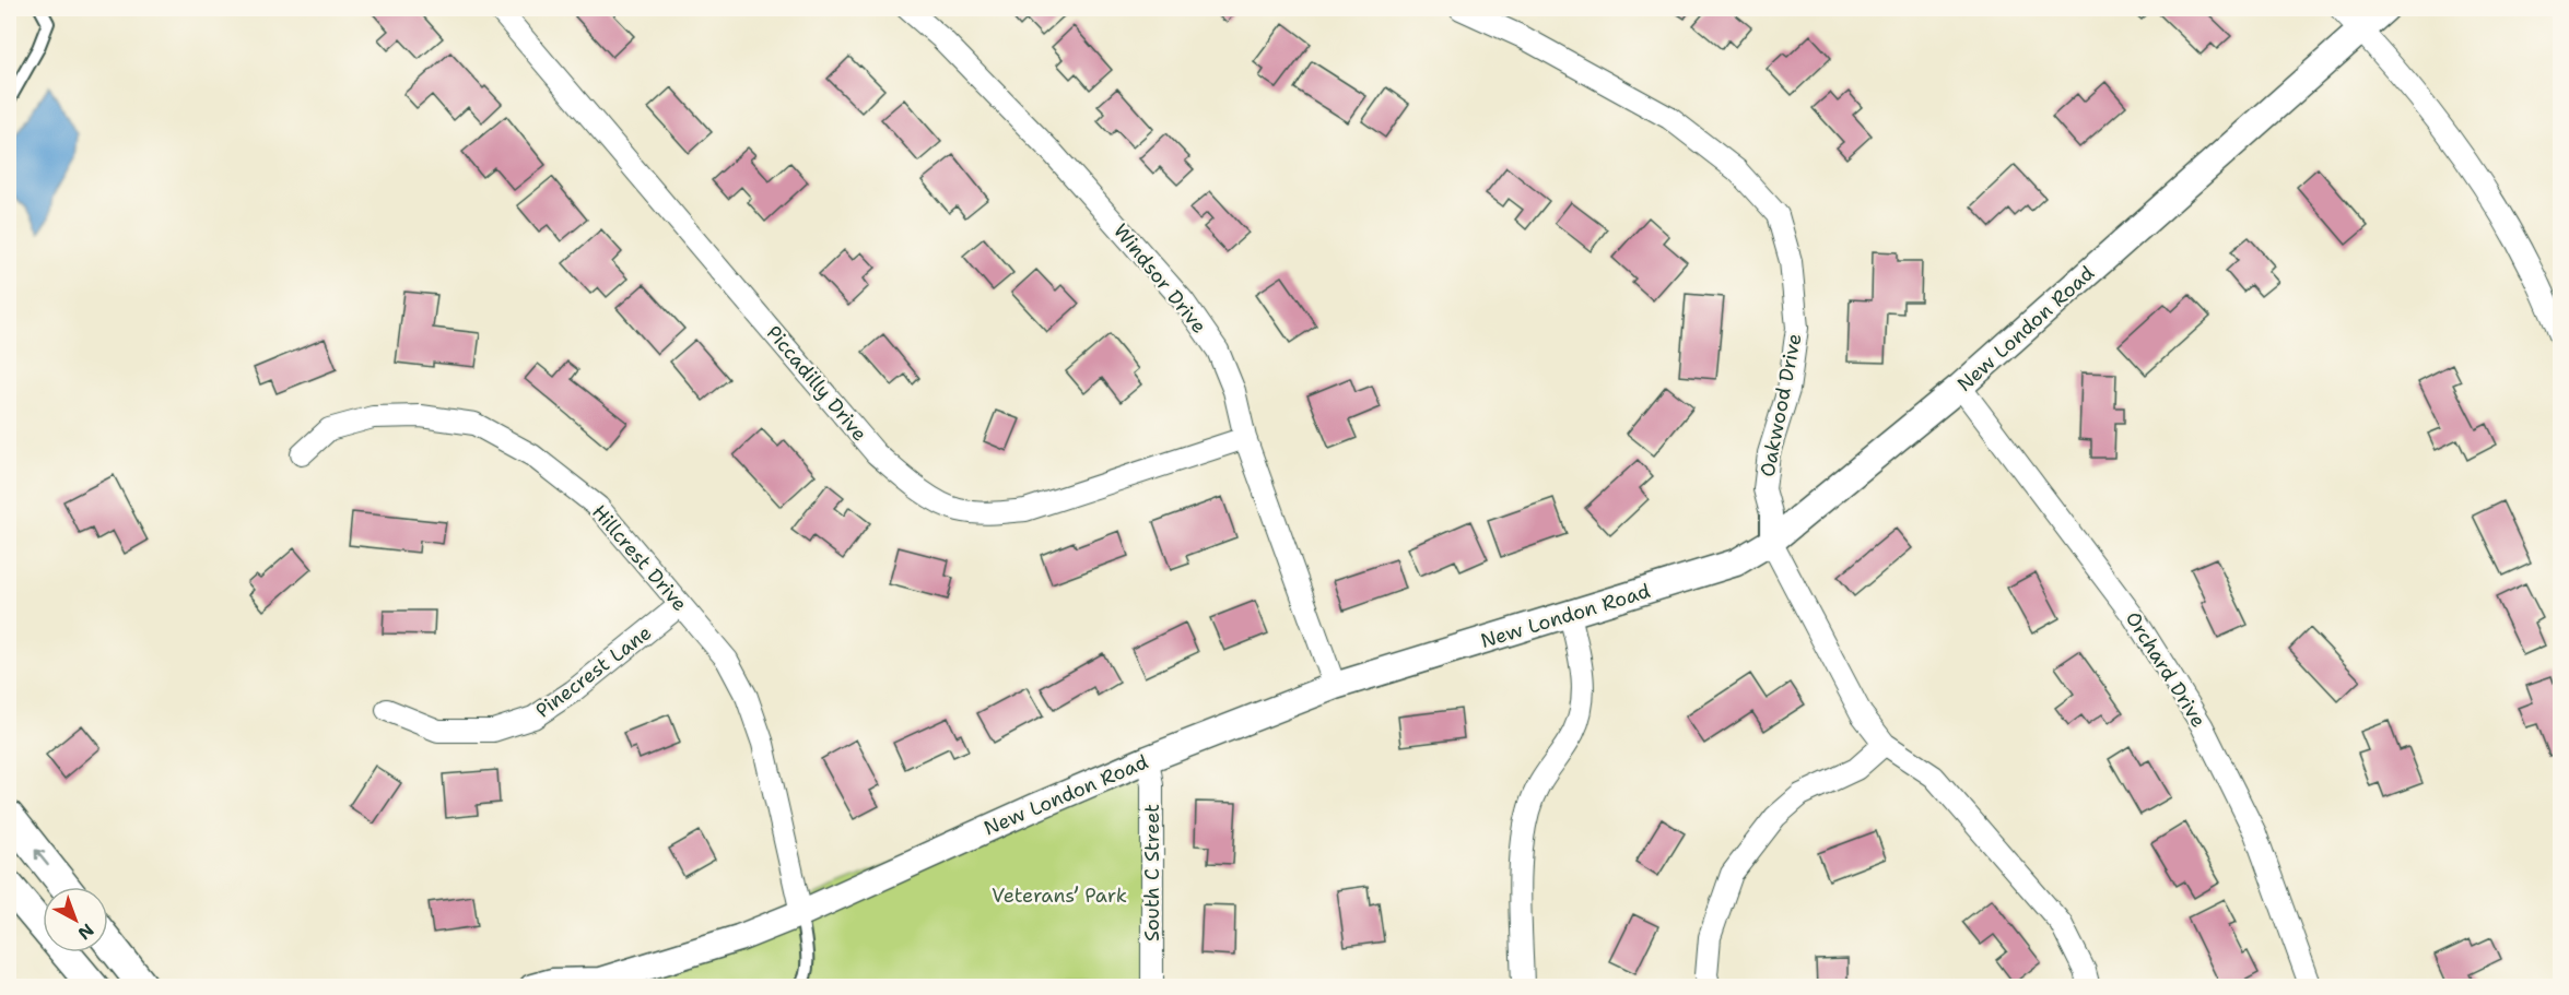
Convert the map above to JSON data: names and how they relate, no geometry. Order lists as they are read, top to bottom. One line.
{"streets":{"street":["Windsor Drive","New London Road","Piccadilly Drive","Oakwood Drive","Hillcrest Drive","Orchard Drive","Pinecrest Lane","South C Street"]},"crossings":[["Windsor Drive","New London Road"],["Windsor Drive","Piccadilly Drive"],["New London Road","Oakwood Drive"],["New London Road","Hillcrest Drive"],["New London Road","Orchard Drive"],["New London Road","South C Street"],["Hillcrest Drive","Pinecrest Lane"]],"parks":["Veterans’ Park"],"north":"bottom right"}
